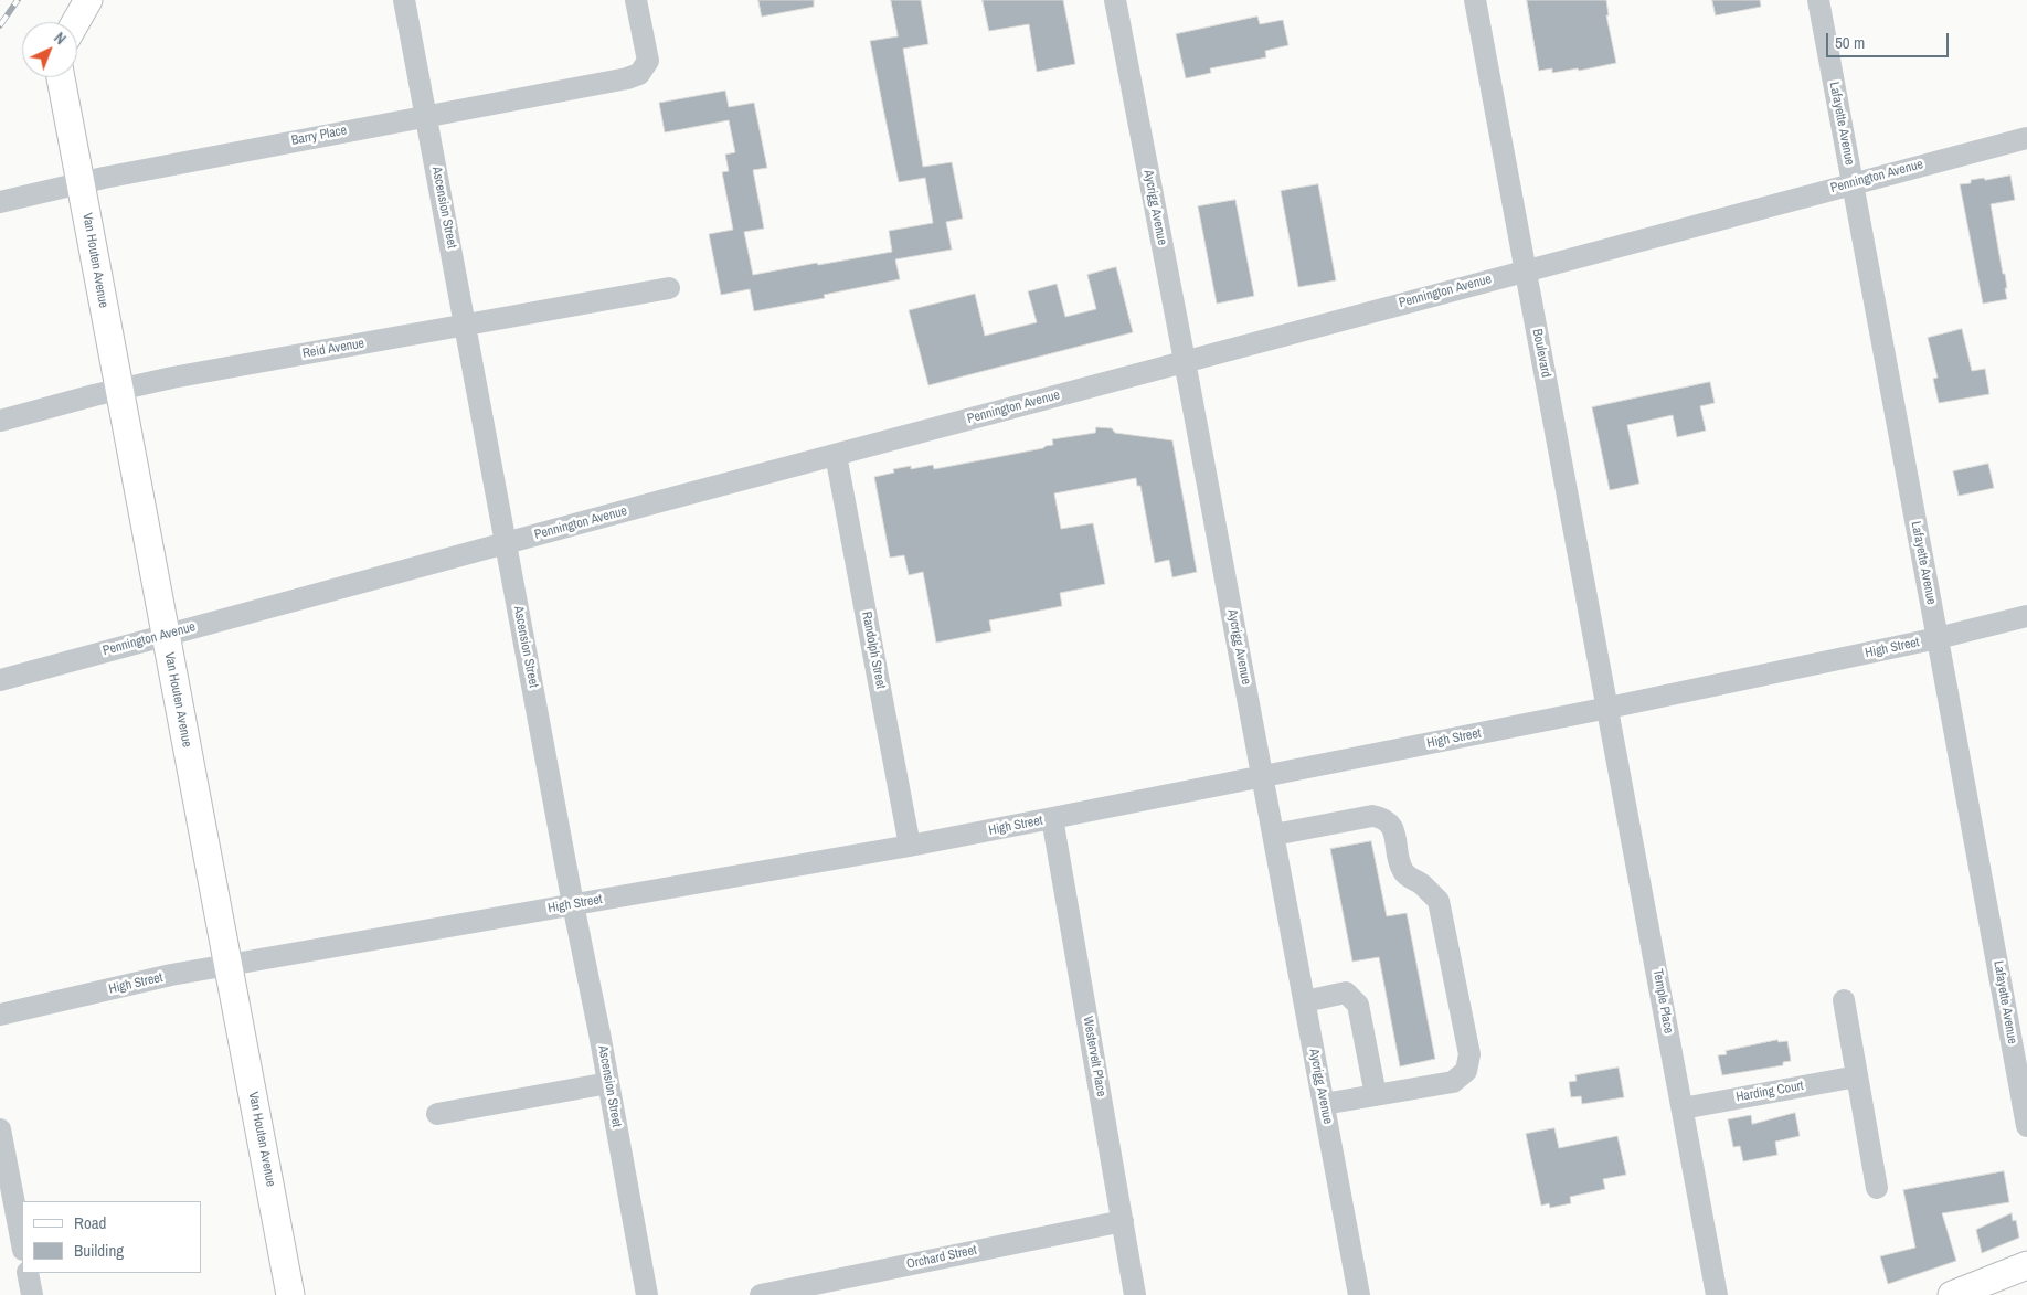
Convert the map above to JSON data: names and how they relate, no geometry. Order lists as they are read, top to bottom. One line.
{"streets":{"main road":["Van Houten Avenue"],"street":["Lafayette Avenue","Barry Place","Pennington Avenue","Ascension Street","Aycrigg Avenue","Reid Avenue","Boulevard","High Street","Randolph Street","Temple Place","Westervelt Place","Harding Court","Orchard Street"]},"crossings":[["Lafayette Avenue","Pennington Avenue"],["Lafayette Avenue","High Street"],["Barry Place","Ascension Street"],["Barry Place","Van Houten Avenue"],["Pennington Avenue","Ascension Street"],["Pennington Avenue","Aycrigg Avenue"],["Pennington Avenue","Van Houten Avenue"],["Pennington Avenue","Boulevard"],["Pennington Avenue","Randolph Street"],["Ascension Street","Reid Avenue"],["Ascension Street","High Street"],["Aycrigg Avenue","High Street"],["Van Houten Avenue","Reid Avenue"],["Van Houten Avenue","High Street"],["Boulevard","High Street"],["Boulevard","Temple Place"],["High Street","Randolph Street"],["High Street","Temple Place"],["High Street","Westervelt Place"],["Temple Place","Harding Court"],["Westervelt Place","Orchard Street"]],"legend":["Road","Building"],"scale_bar":"50 m","north":"top right"}
